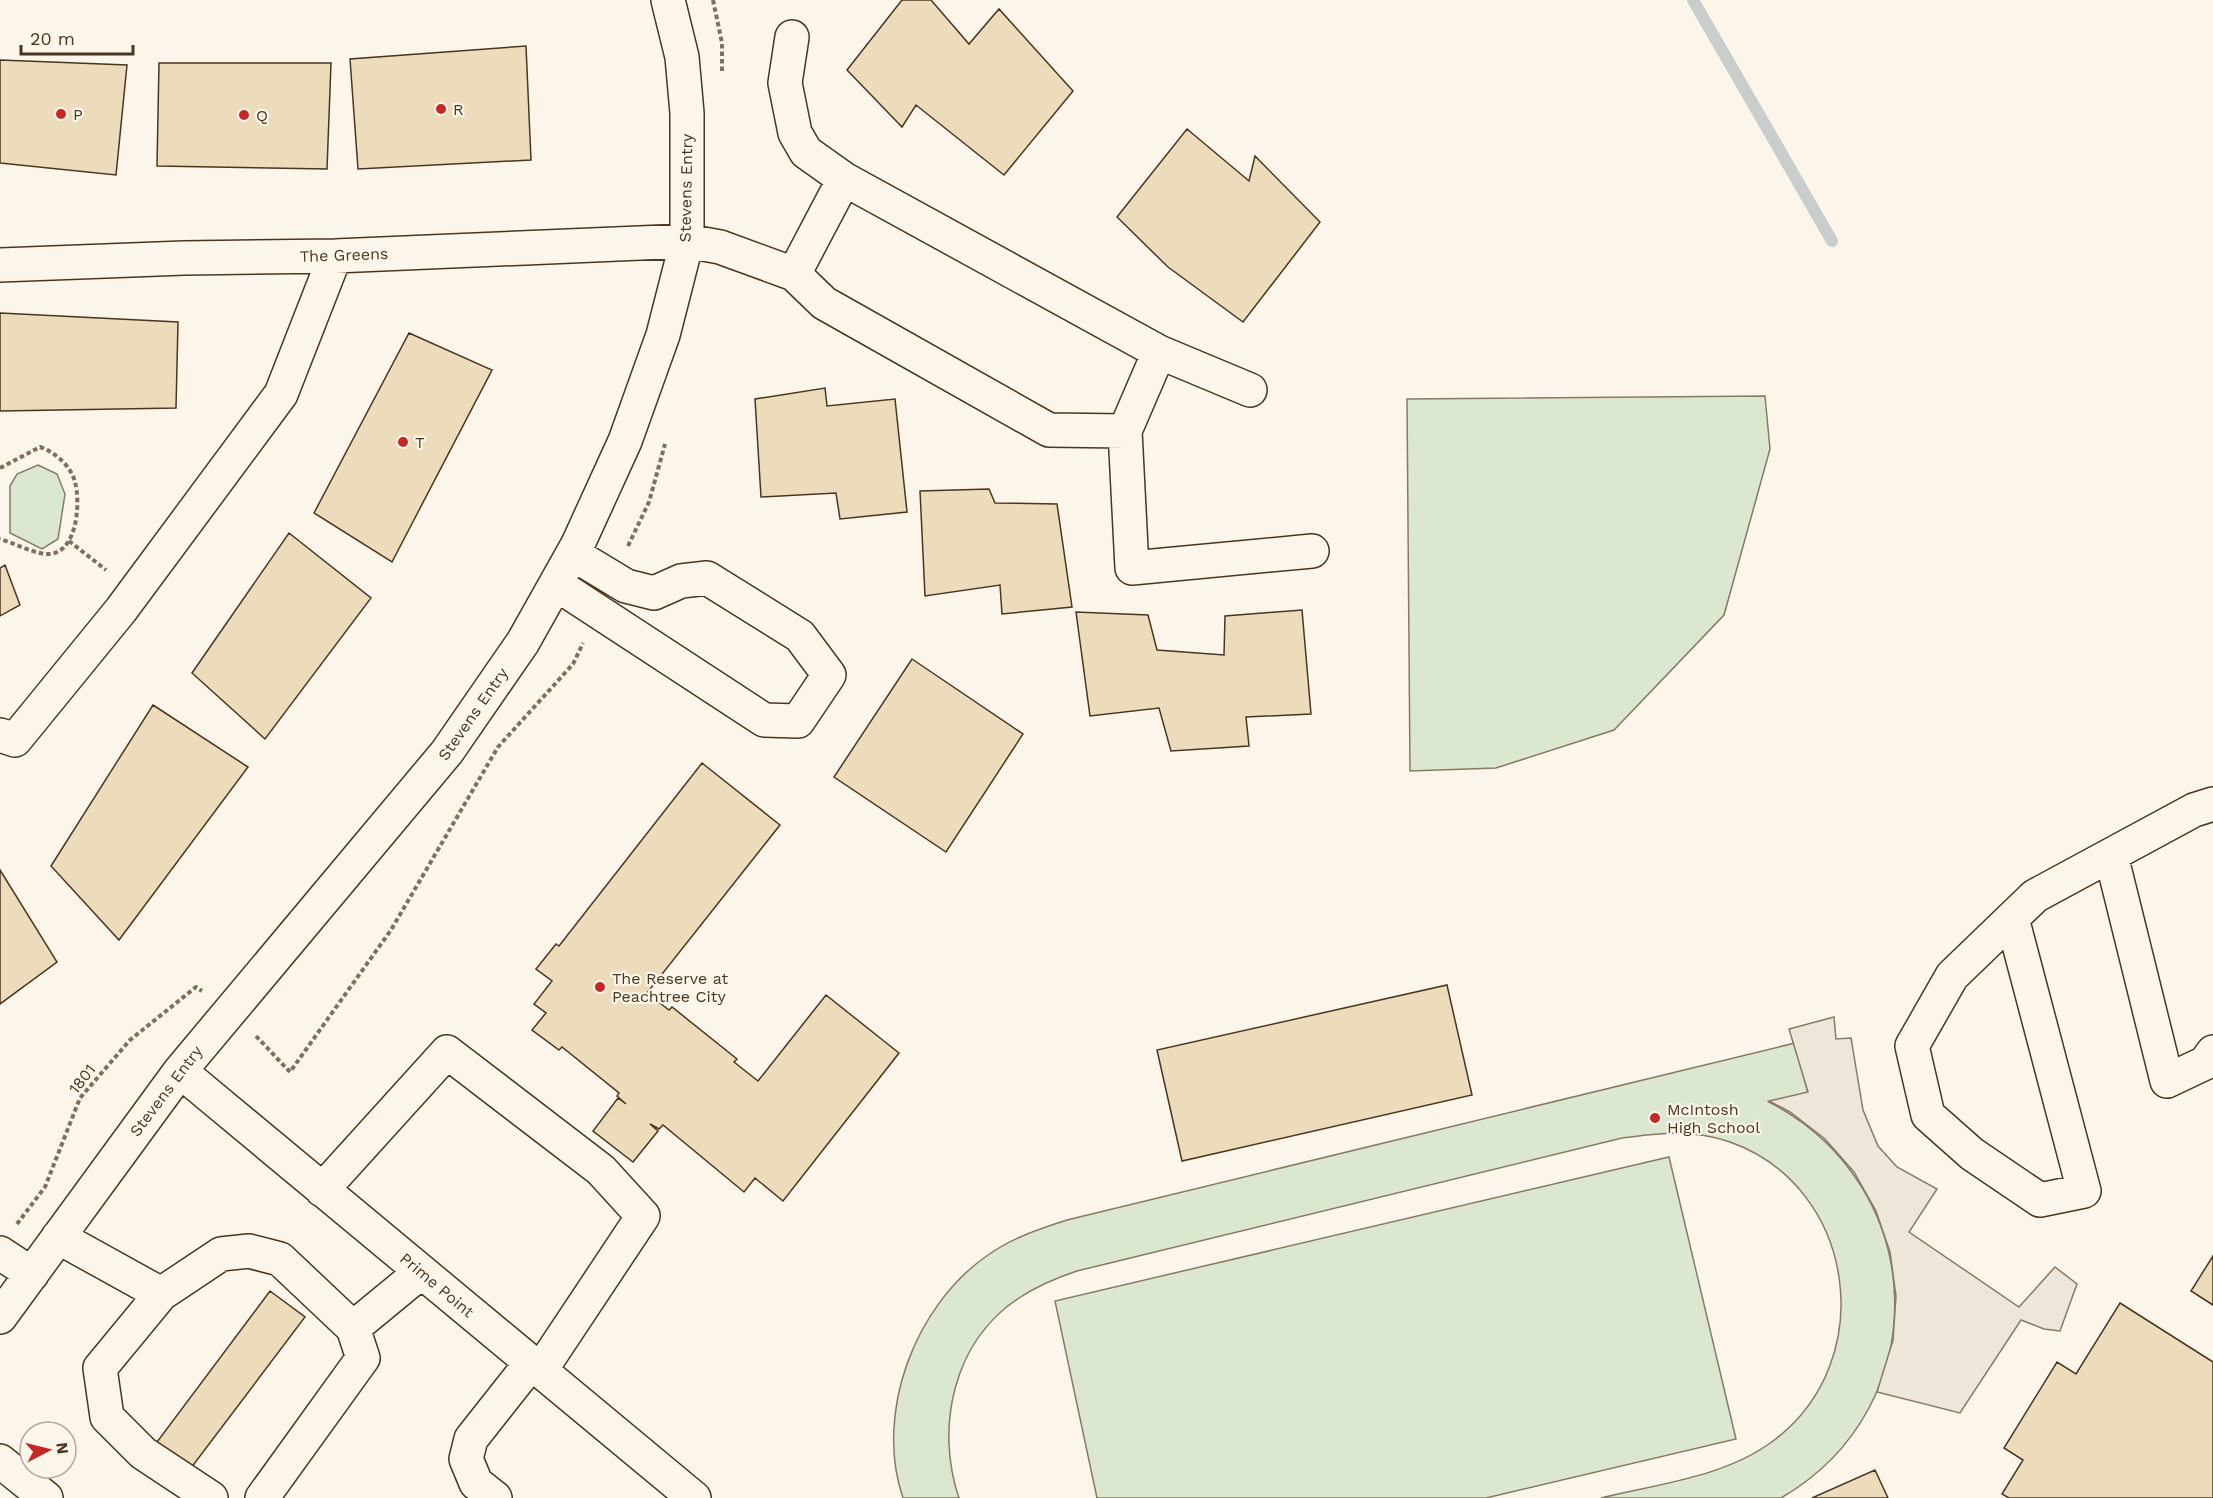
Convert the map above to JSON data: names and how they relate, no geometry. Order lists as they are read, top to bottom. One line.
{"streets":{"street":["Stevens Entry","The Greens","Prime Point"],"path":["1801"]},"crossings":[["Stevens Entry","The Greens"],["Stevens Entry","1801"],["Stevens Entry","Prime Point"]],"places":["R","P","Q","T","The Reserve at Peachtree City","McIntosh High School"],"scale_bar":"20 m","north":"right"}
